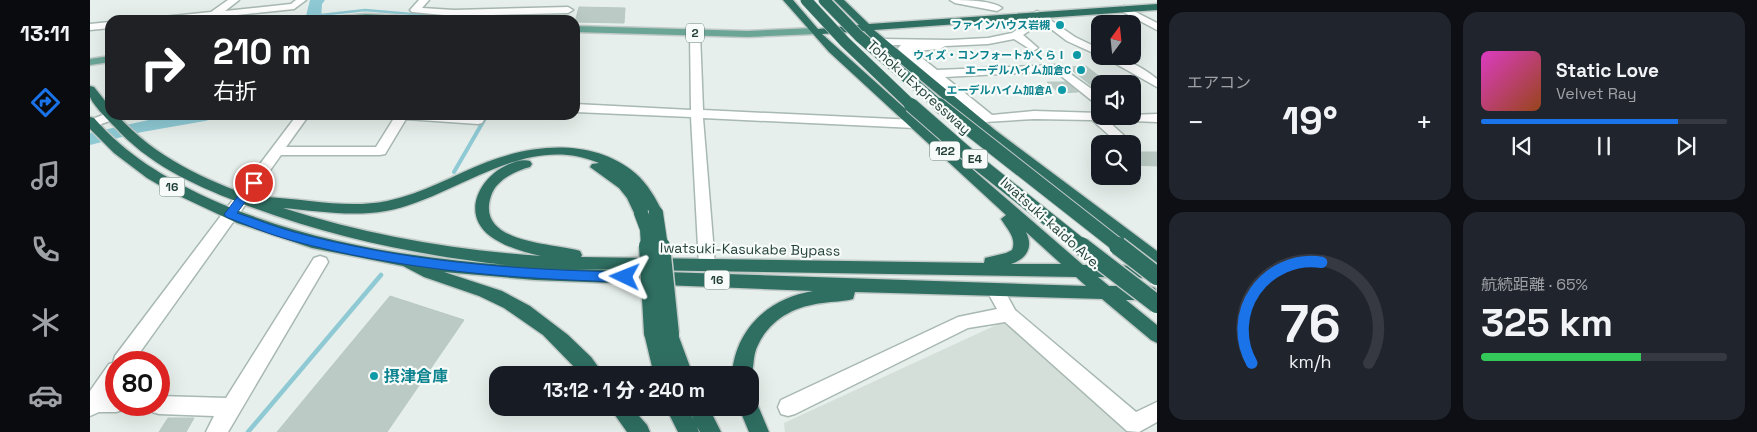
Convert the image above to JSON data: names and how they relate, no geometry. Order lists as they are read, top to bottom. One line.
{"streets":{"highway":["Tohoku Expressway","122","E4","16","Iwatsuki-kaido Ave.","Iwatsuki-Kasukabe Bypass"],"main road":["2"]},"crossings":[["2","122"],["2","Iwatsuki-kaido Ave."],["Tohoku Expressway","Iwatsuki-Kasukabe Bypass"],["122","Iwatsuki-kaido Ave."],["16","Iwatsuki-kaido Ave."],["Iwatsuki-kaido Ave.","Iwatsuki-Kasukabe Bypass"]],"places":["ファインハウス岩槻","ウィズ・コンフォートかくらⅠ","エーデルハイム加倉C","エーデルハイム加倉A","摂津倉庫"],"north":"top","page":{"tabs":"13:11","tile":["エアコン",["航続距離 · 65%","325 km"]],"turn":["210 m","右折"],"song":["Static Love","Velvet Ray"],"heat":["−","19°","+"],"limit":"80","trip":"13:12 · 1 分 · 240 m","gauge":["76","km/h"]}}
